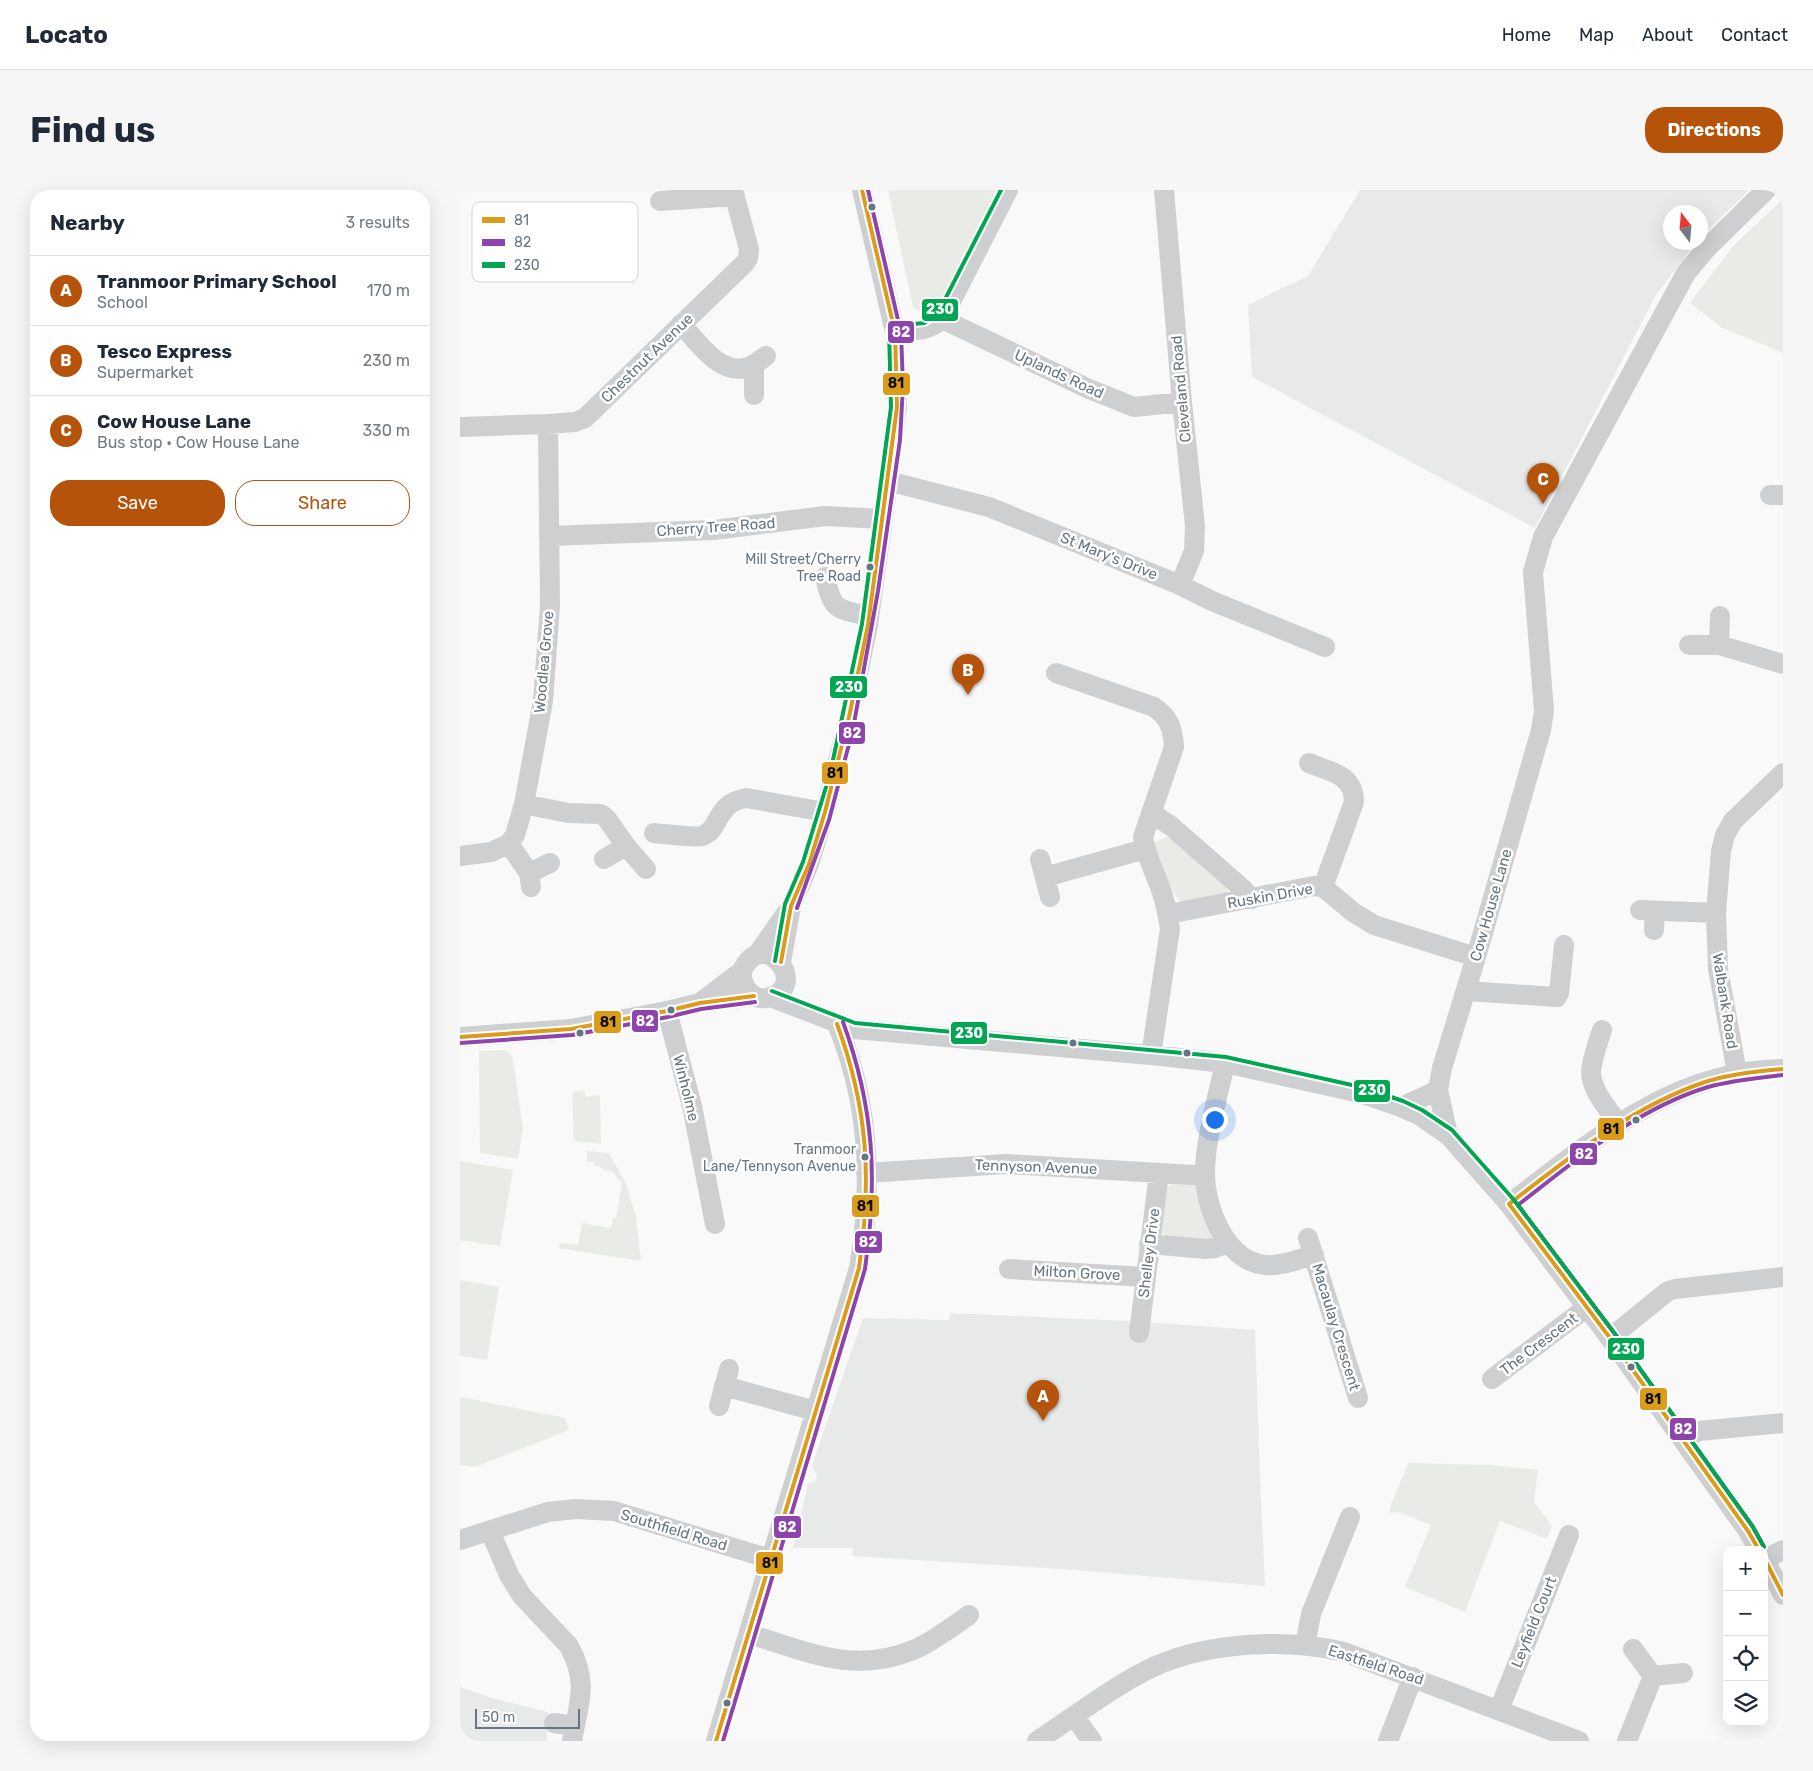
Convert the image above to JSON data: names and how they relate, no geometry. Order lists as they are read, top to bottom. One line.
{"streets":{"street":["Chestnut Avenue","Uplands Road","Cleveland Road","Cherry Tree Road","St Mary's Drive","Woodlea Grove","Ruskin Drive","Cow House Lane","Walbank Road","Winholme","Tennyson Avenue","Shelley Drive","Milton Grove","Macaulay Crescent","The Crescent","Southfield Road","Leyfield Court","Eastfield Road"]},"crossings":[["Chestnut Avenue","Woodlea Grove"],["Uplands Road","Cleveland Road"],["Cleveland Road","St Mary's Drive"],["Cherry Tree Road","Woodlea Grove"],["Ruskin Drive","Cow House Lane"],["Tennyson Avenue","Shelley Drive"],["Tennyson Avenue","Macaulay Crescent"],["Shelley Drive","Milton Grove"],["Leyfield Court","Eastfield Road"]],"places":["Mill Street/Cherry Tree Road","Tranmoor Lane/Tennyson Avenue"],"lines":["transit line 81","transit line 82","transit line 230"],"legend":["81","82","230"],"scale_bar":"50 m","north":"top","page":{"header":"Locato","nav":["Home","Map","About","Contact"],"buttons":["Directions",["Save","Share"]],"title":"Find us","heading":["Nearby","3 results"],"list":[{"mark":"A","name":"Tranmoor Primary School","note":"School","value":"170 m"},{"mark":"B","name":"Tesco Express","note":"Supermarket","value":"230 m"},{"mark":"C","name":"Cow House Lane","note":"Bus stop · Cow House Lane","value":"330 m"}],"pins":["C","B","A"],"map_buttons":["+","−"],"scale":"50 m"}}
